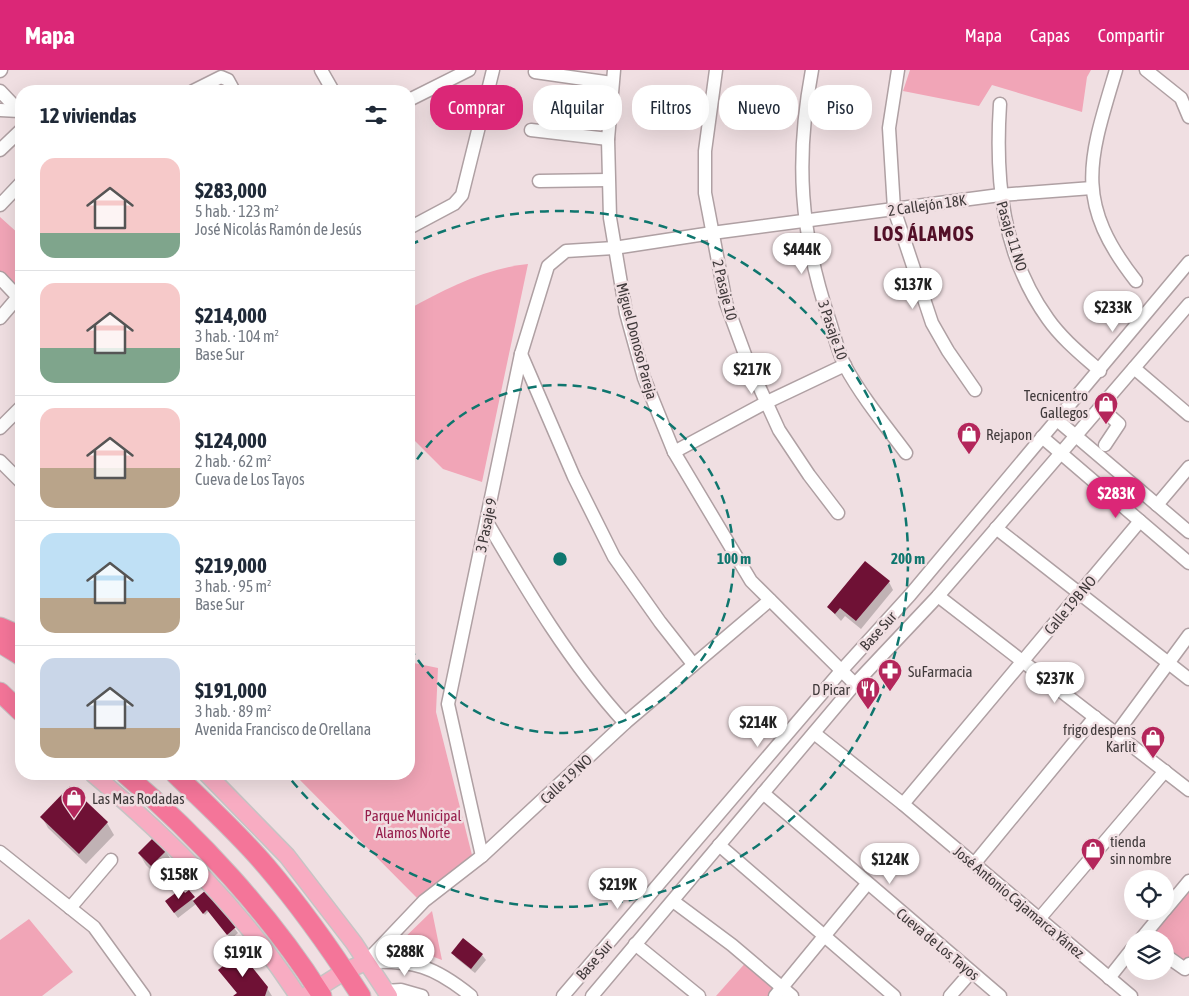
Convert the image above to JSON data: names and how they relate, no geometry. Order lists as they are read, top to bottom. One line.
{"streets":{"street":["2 Callejón 18K","Pasaje 11 NO","2 Pasaje 10","3 Pasaje 10","Miguel Donoso Pareja","3 Pasaje 9","Calle 19B NO","Base Sur","Calle 19 NO","José Antonio Cajamarca Yánez","Cueva de Los Tayos"]},"crossings":[["2 Callejón 18K","Pasaje 11 NO"],["2 Callejón 18K","2 Pasaje 10"],["2 Callejón 18K","3 Pasaje 10"],["2 Callejón 18K","Miguel Donoso Pareja"],["2 Callejón 18K","3 Pasaje 9"],["Pasaje 11 NO","Base Sur"],["Miguel Donoso Pareja","3 Pasaje 9"],["Miguel Donoso Pareja","Base Sur"],["Miguel Donoso Pareja","Calle 19 NO"],["3 Pasaje 9","Calle 19 NO"],["Calle 19B NO","José Antonio Cajamarca Yánez"],["Base Sur","José Antonio Cajamarca Yánez"],["Base Sur","Cueva de Los Tayos"]],"districts":["LOS ÁLAMOS"],"parks":["Parque Municipal Alamos Norte"],"places":{"shop":["Tecnicentro Gallegos","Rejapon","frigo despens Karlit","Las Mas Rodadas","tienda sin nombre"],"pharmacy":["SuFarmacia"],"restaurant":["D Picar"]},"page":{"header":"Mapa","nav":["Mapa","Capas","Compartir"],"chip":["Comprar","Alquilar","Filtros","Nuevo","Piso"],"heading":"12 viviendas","list":[{"name":"$283,000","note":"5 hab. · 123 m² · José Nicolás Ramón de Jesús"},{"name":"$214,000","note":"3 hab. · 104 m² · Base Sur"},{"name":"$124,000","note":"2 hab. · 62 m² · Cueva de Los Tayos"},{"name":"$219,000","note":"3 hab. · 95 m² · Base Sur"},{"name":"$191,000","note":"3 hab. · 89 m² · Avenida Francisco de Orellana"}],"price":["$444K","$137K","$233K","$217K","$283K","$237K","$214K","$124K","$158K","$219K","$288K","$191K"]},"rings":["100 m","200 m"]}
